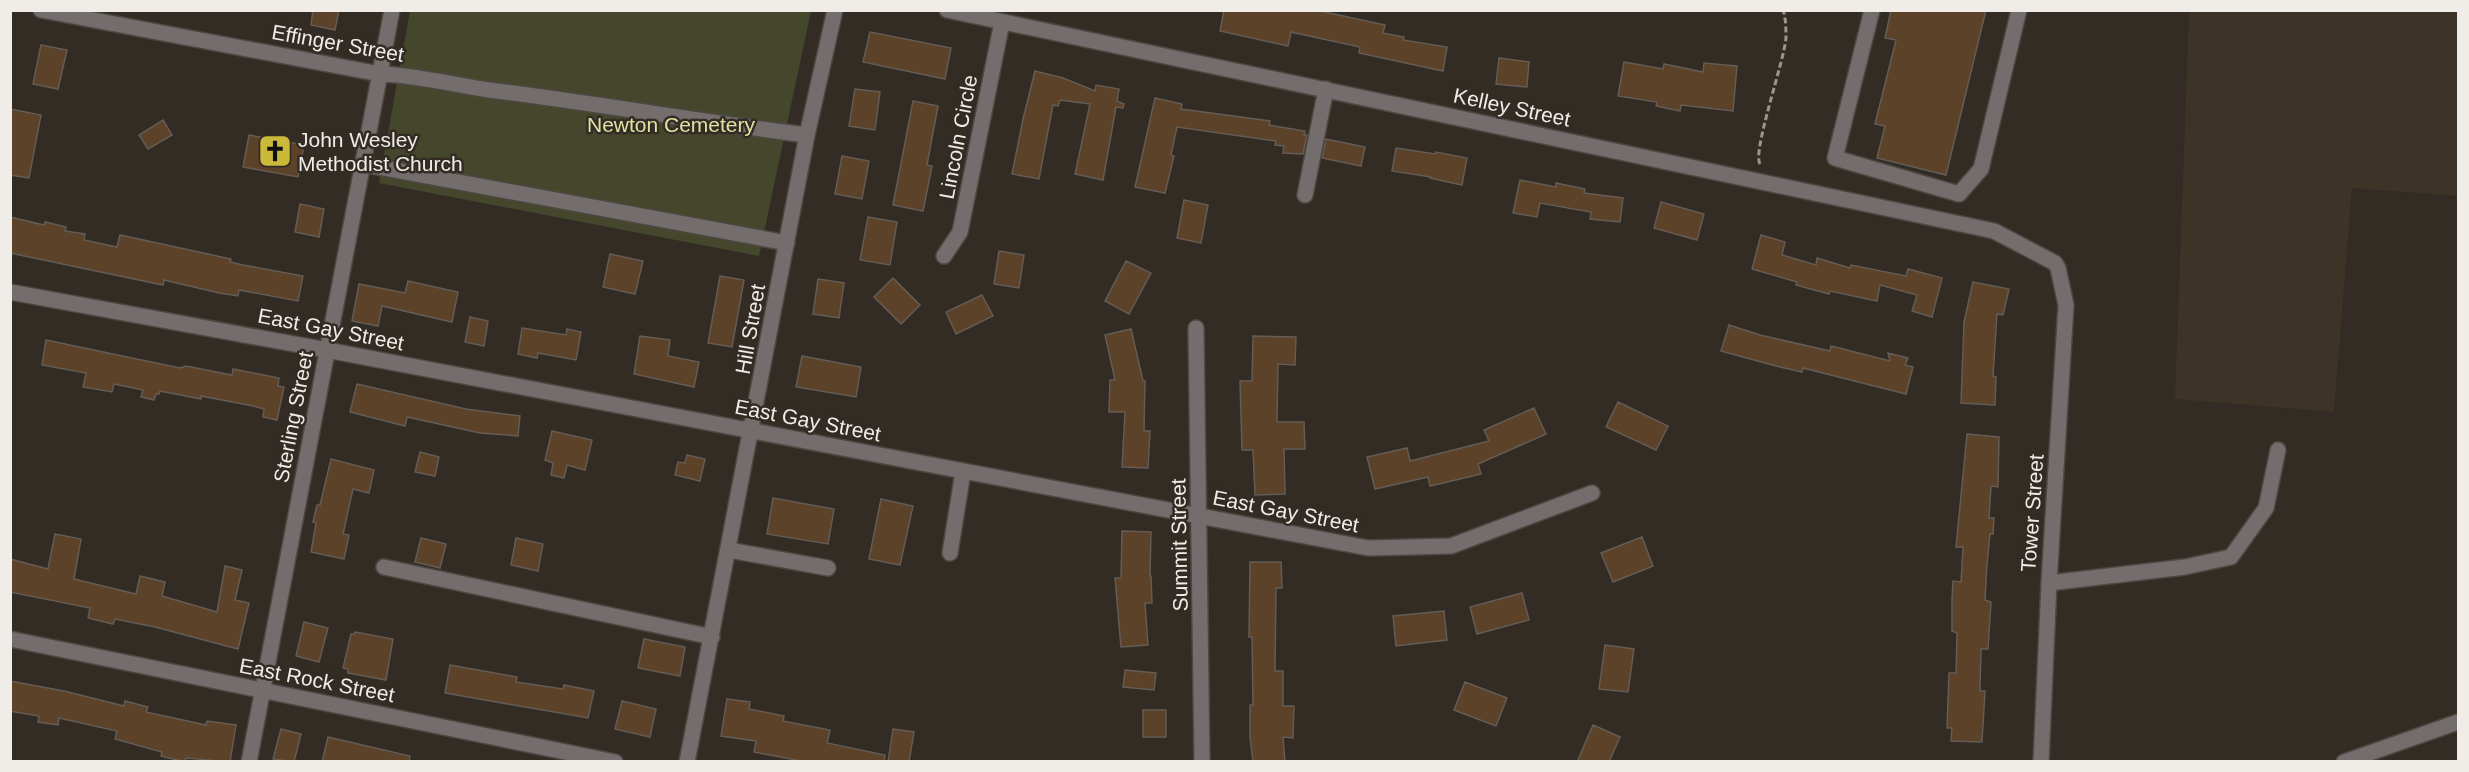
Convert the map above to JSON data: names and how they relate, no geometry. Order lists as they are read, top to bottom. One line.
{"streets":{"street":["Effinger Street","Kelley Street","Lincoln Circle","East Gay Street","Hill Street","Sterling Street","Tower Street","Summit Street","East Rock Street"]},"crossings":[["Effinger Street","Hill Street"],["Effinger Street","Sterling Street"],["Kelley Street","Lincoln Circle"],["Kelley Street","Tower Street"],["East Gay Street","Hill Street"],["East Gay Street","Sterling Street"],["East Gay Street","Summit Street"],["Sterling Street","East Rock Street"]],"parks":["Newton Cemetery"],"places":{"church":["John Wesley Methodist Church"]}}
